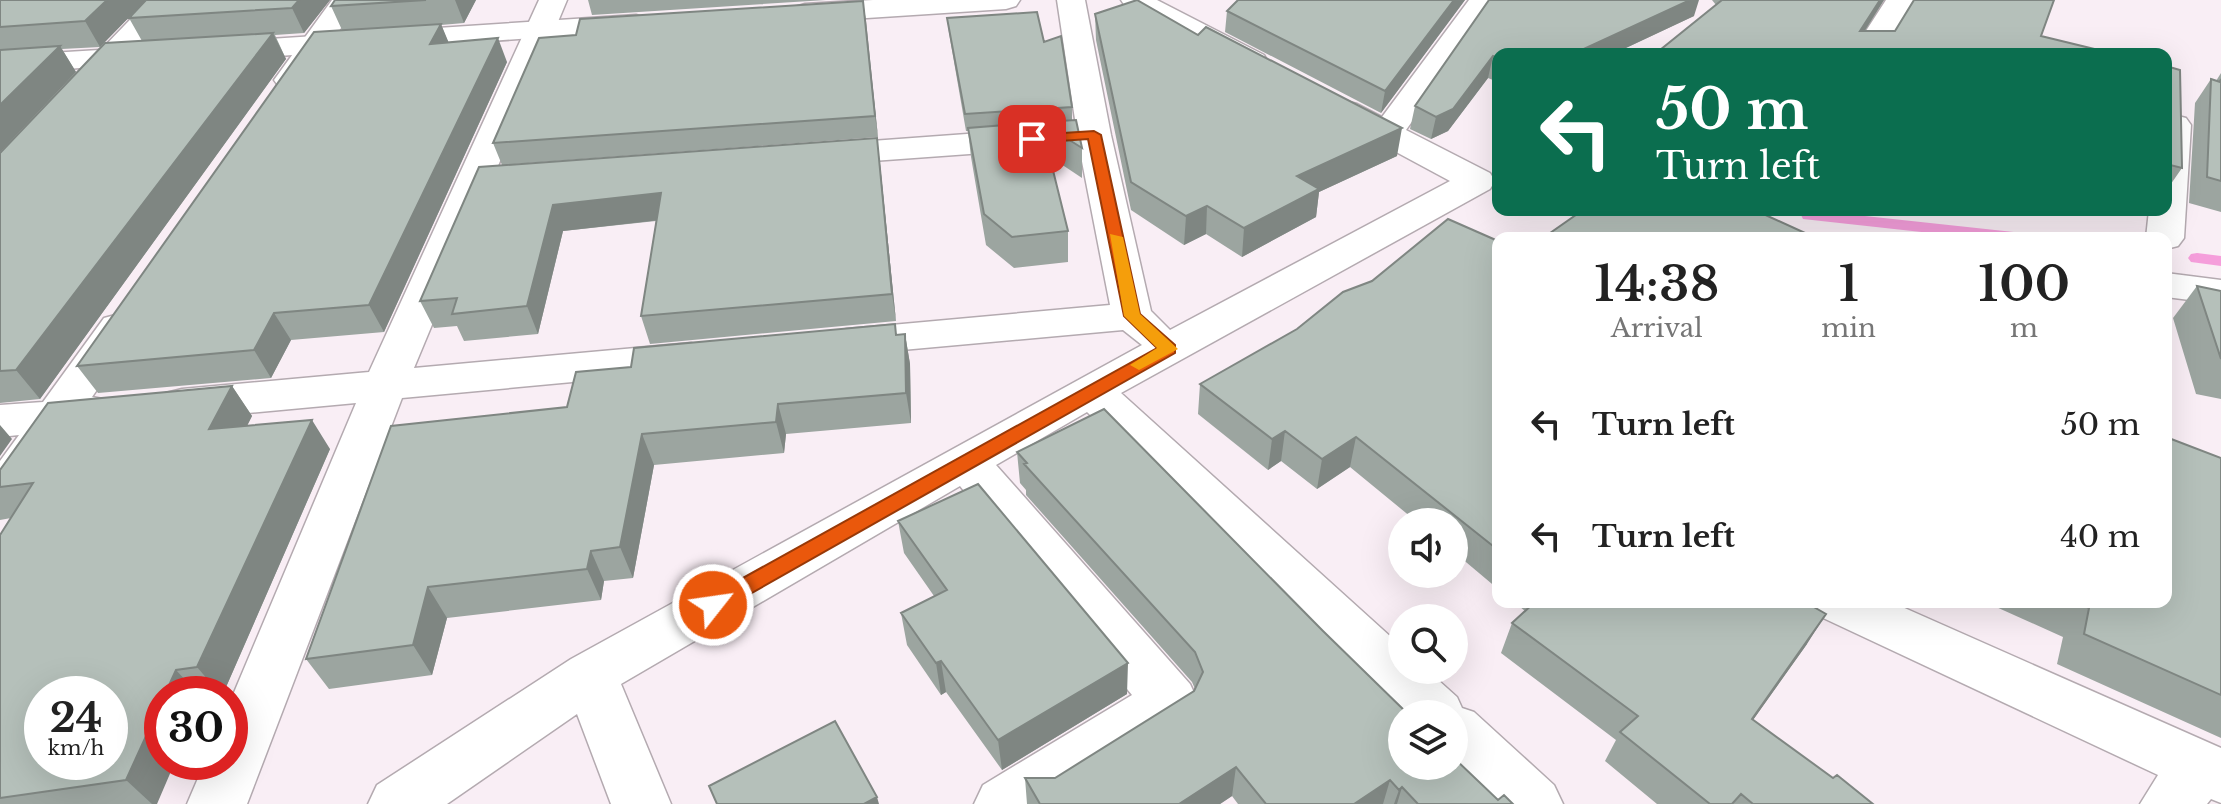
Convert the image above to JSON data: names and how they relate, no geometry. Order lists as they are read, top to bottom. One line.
{"page":{"turn":["50 m","Turn left"],"eta":["14:38","Arrival","1","min","100","m"],"list":[{"name":"Turn left","value":"50 m"},{"name":"Turn left","value":"40 m"}],"speed":"24 km/h","limit":"30"}}
